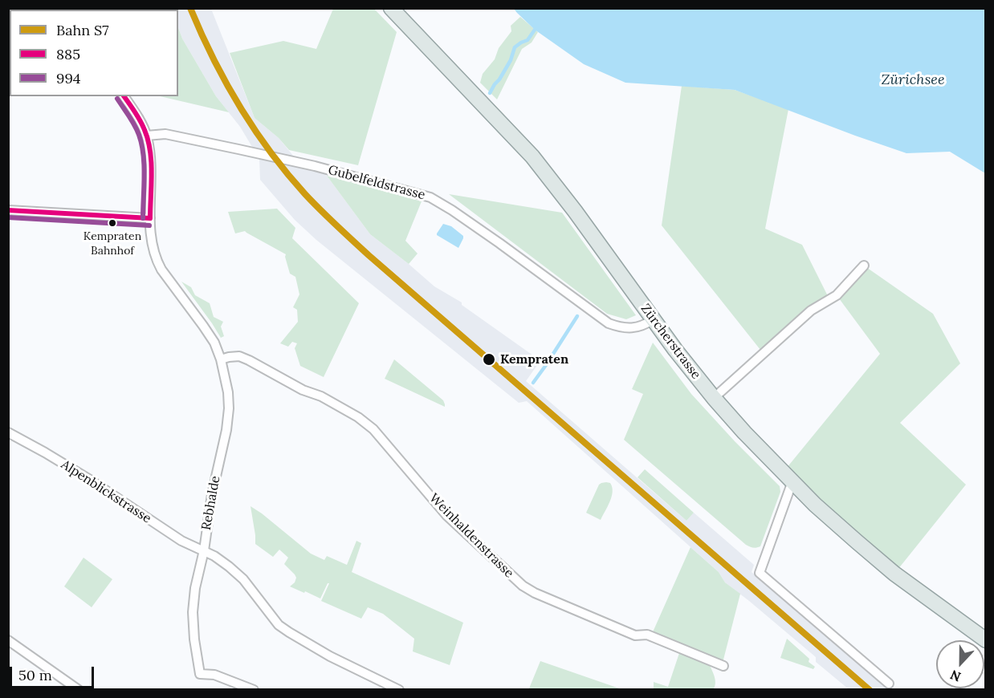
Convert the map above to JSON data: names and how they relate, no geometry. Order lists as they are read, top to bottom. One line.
{"streets":{"main road":["Zürcherstrasse"],"street":["Gubelfeldstrasse","Alpenblickstrasse","Rebhalde","Weinhaldenstrasse"]},"crossings":[["Gubelfeldstrasse","Zürcherstrasse"],["Gubelfeldstrasse","Rebhalde"],["Alpenblickstrasse","Rebhalde"],["Rebhalde","Weinhaldenstrasse"]],"water":["Zürichsee"],"places":["Kempraten Bahnhof","Kempraten"],"lines":["rail line S7","transit line 885","transit line 994"],"legend":["Bahn S7","885","994"],"scale_bar":"50 m","north":"bottom"}
